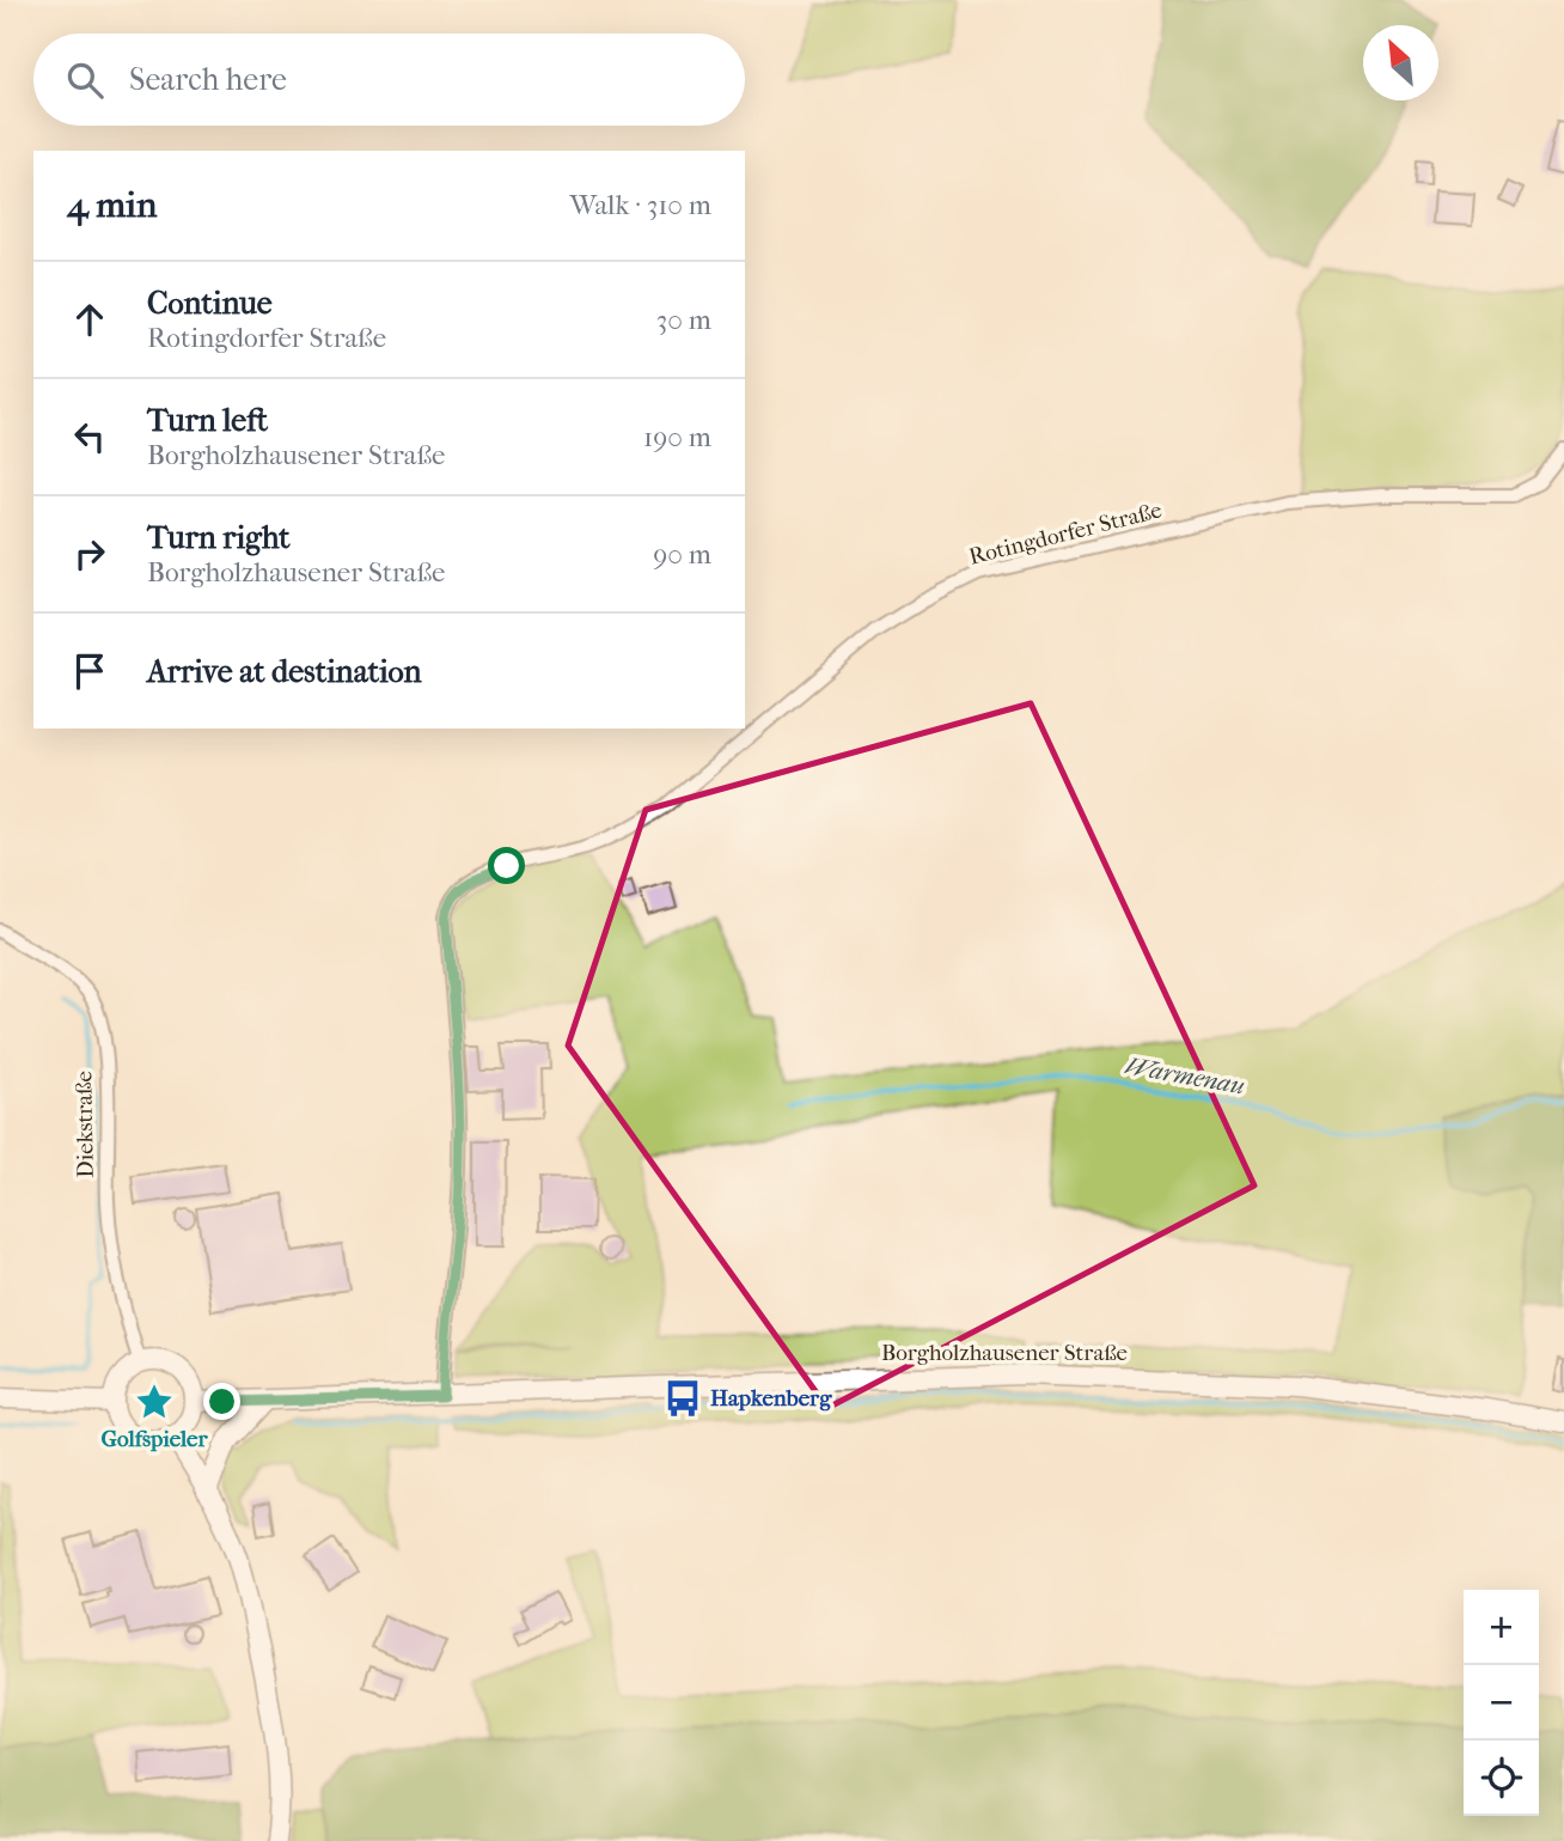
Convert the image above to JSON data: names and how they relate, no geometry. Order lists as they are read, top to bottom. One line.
{"streets":{"main road":["Borgholzhausener Straße"],"street":["Rotingdorfer Straße","Diekstraße"]},"crossings":[["Rotingdorfer Straße","Borgholzhausener Straße"],["Diekstraße","Borgholzhausener Straße"]],"water":["Warmenau"],"places":{"bus stop":["Hapkenberg"],"place":["Golfspieler"]},"north":"top left","page":{"search":"Search here","heading":["4 min","Walk · 310 m"],"list":[["Continue","Rotingdorfer Straße","30 m"],["Turn left","Borgholzhausener Straße","190 m"],["Turn right","Borgholzhausener Straße","90 m"],"Arrive at destination"],"map_buttons":["+","−"]}}
